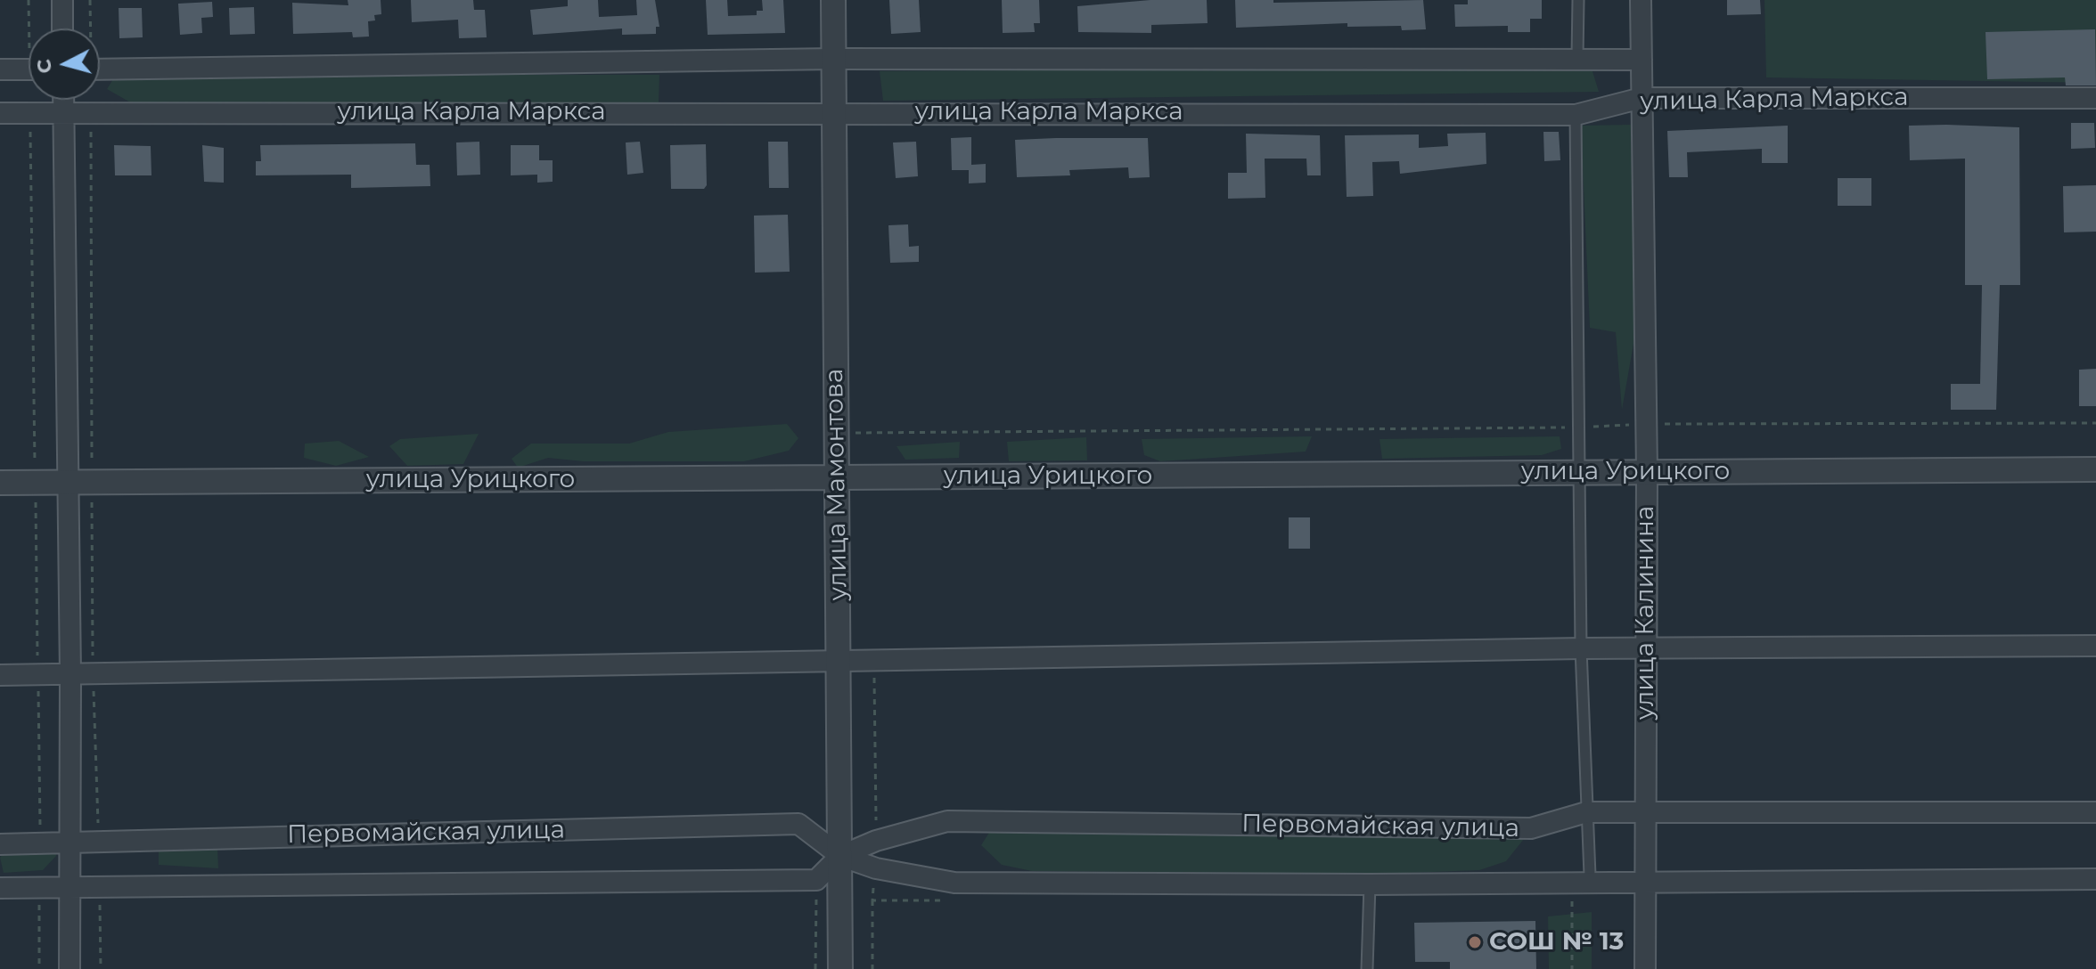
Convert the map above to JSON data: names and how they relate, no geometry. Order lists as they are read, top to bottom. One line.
{"streets":{"street":["улица Карла Маркса","улица Урицкого","улица Мамонтова","улица Калинина","Первомайская улица"]},"crossings":[["улица Карла Маркса","улица Мамонтова"],["улица Карла Маркса","улица Калинина"],["улица Урицкого","улица Мамонтова"],["улица Урицкого","улица Калинина"],["улица Мамонтова","Первомайская улица"],["улица Калинина","Первомайская улица"]],"places":["СОШ № 13"],"north":"left"}
